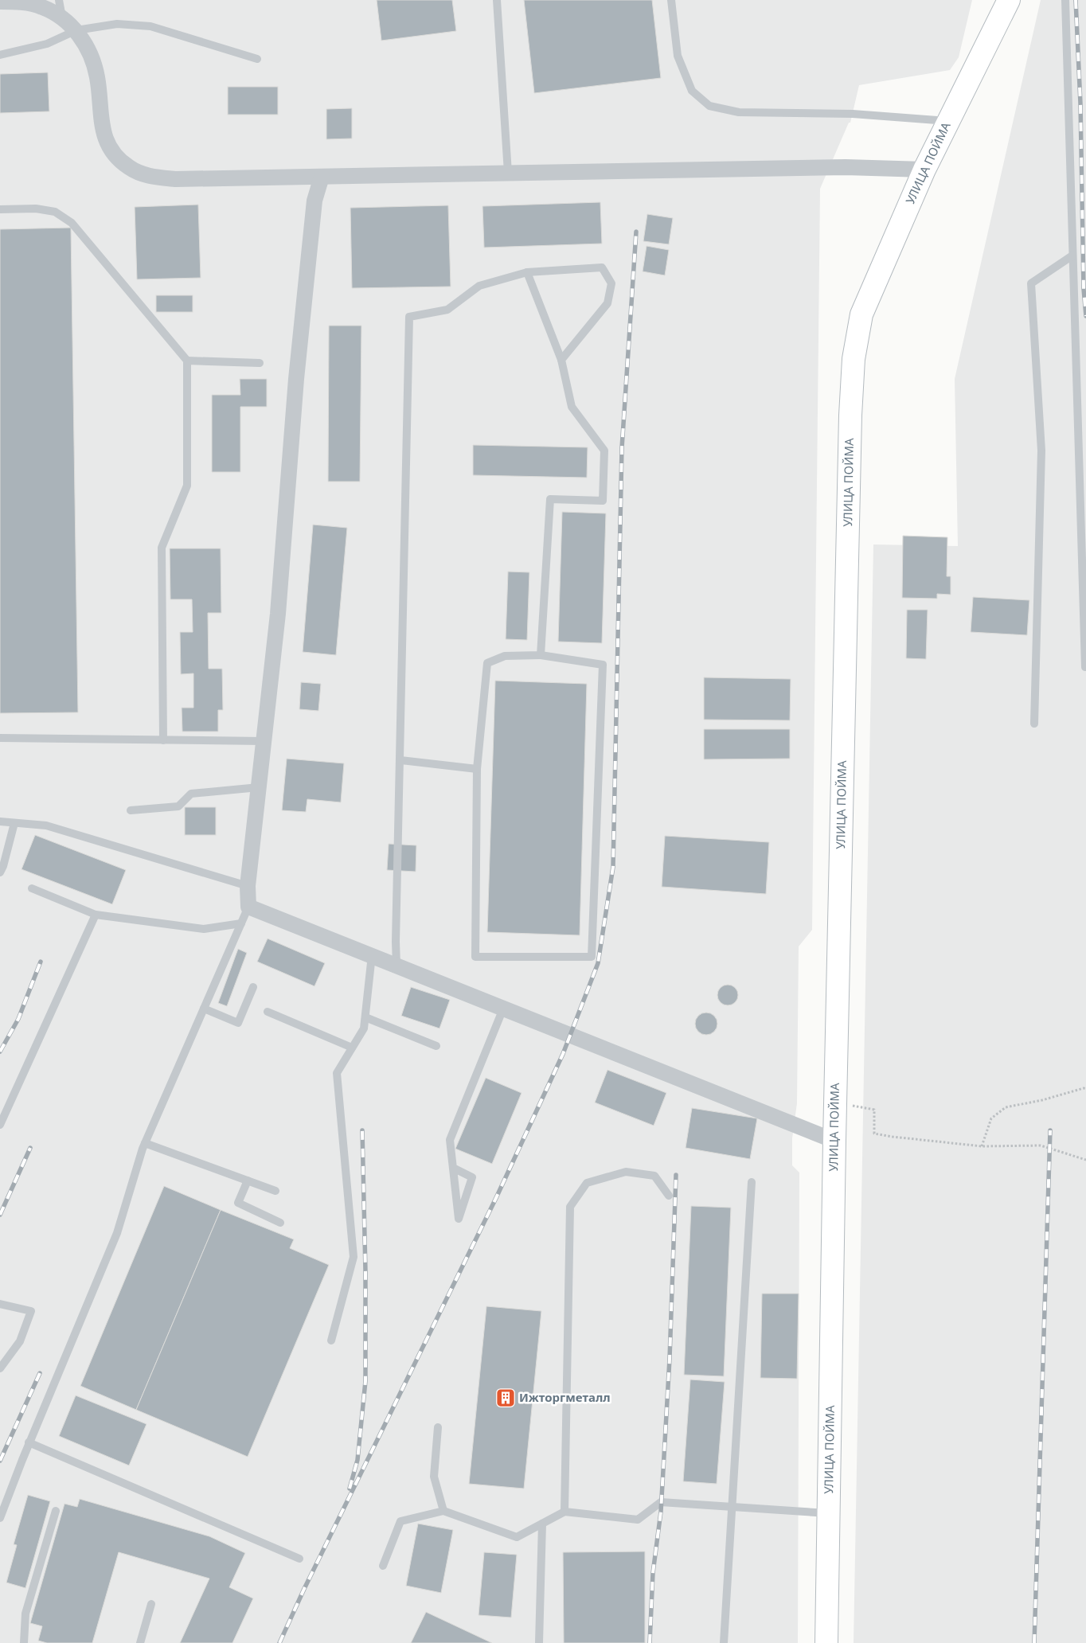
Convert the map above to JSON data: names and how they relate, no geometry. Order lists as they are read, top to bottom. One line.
{"streets":{"main road":["УЛИЦА ПОЙМА"]},"places":{"building":["Ижторгметалл"]}}
